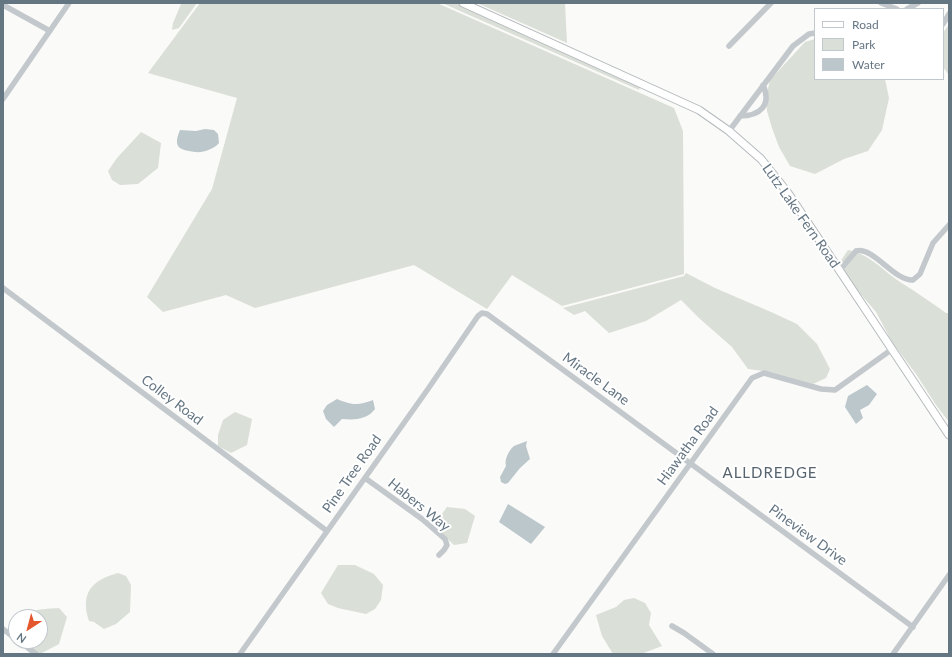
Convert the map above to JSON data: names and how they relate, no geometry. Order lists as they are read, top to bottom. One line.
{"streets":{"main road":["Lutz Lake Fern Road"],"street":["Miracle Lane","Colley Road","Hiawatha Road","Pine Tree Road","Habers Way","Pineview Drive"]},"crossings":[["Lutz Lake Fern Road","Hiawatha Road"],["Miracle Lane","Hiawatha Road"],["Miracle Lane","Pine Tree Road"],["Miracle Lane","Pineview Drive"],["Colley Road","Pine Tree Road"],["Hiawatha Road","Pineview Drive"],["Pine Tree Road","Habers Way"]],"districts":["ALLDREDGE"],"legend":["Road","Park","Water"],"north":"bottom left"}
